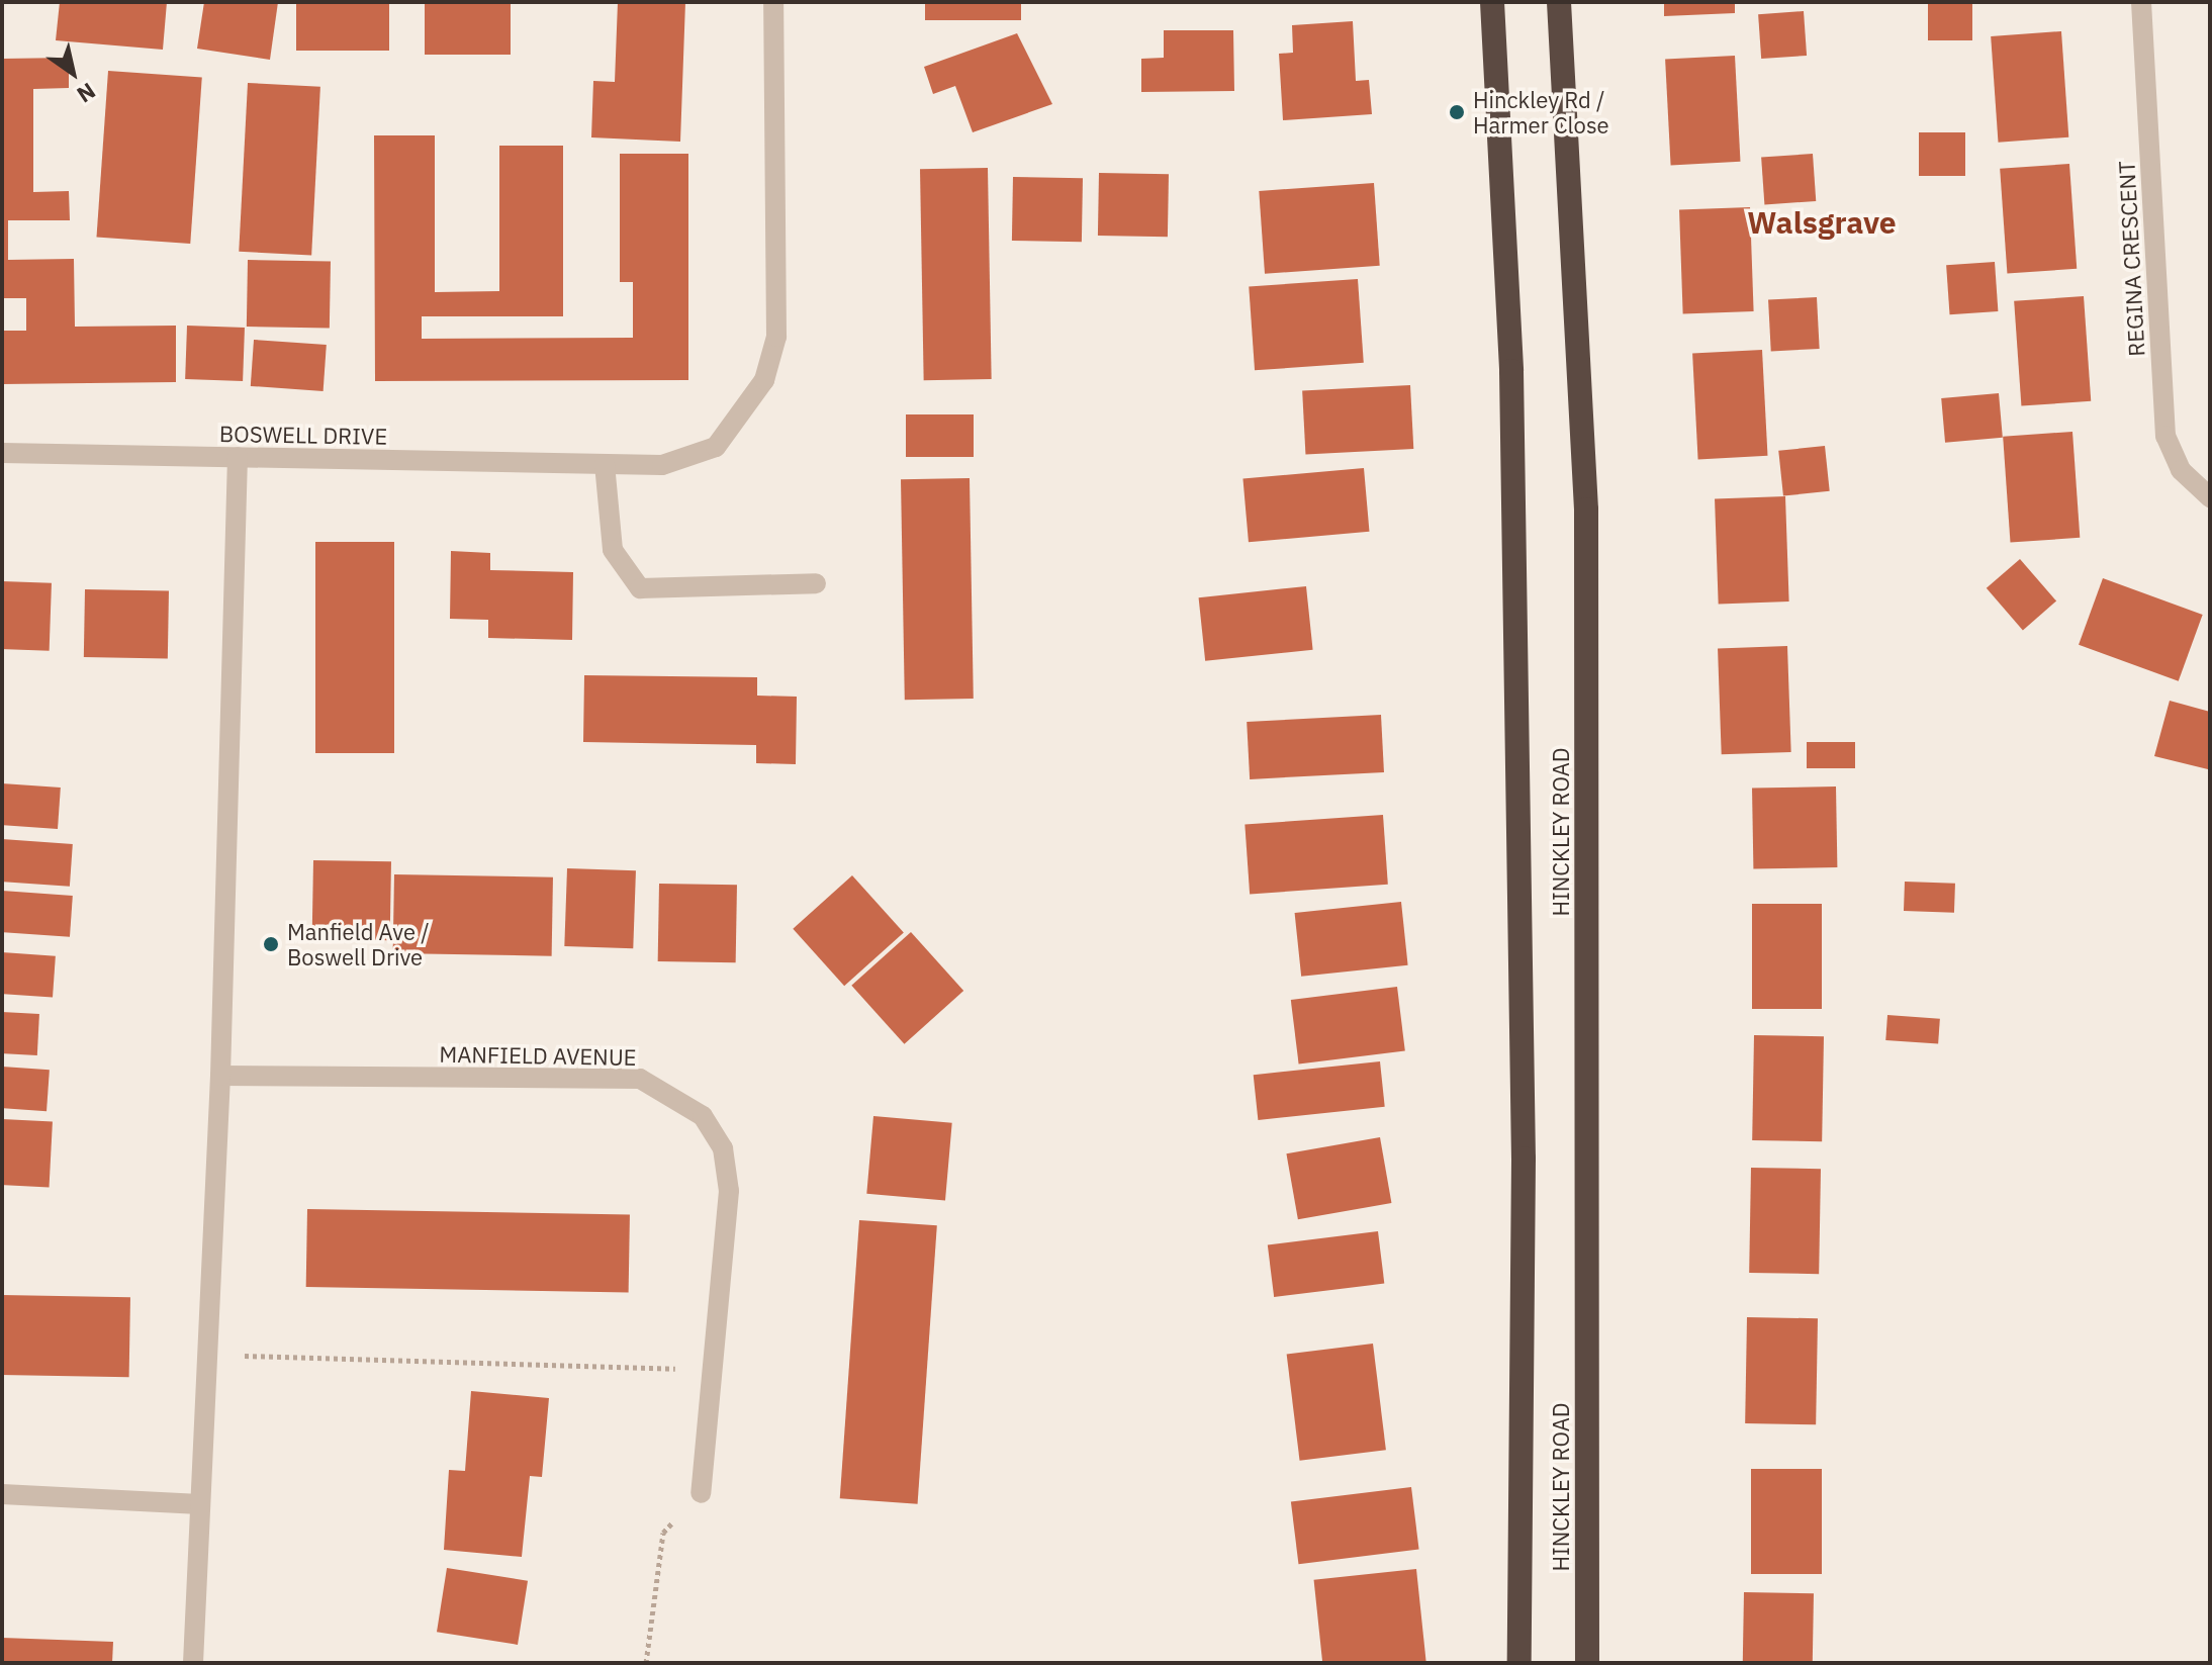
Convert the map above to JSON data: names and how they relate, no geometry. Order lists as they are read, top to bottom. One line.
{"streets":{"highway":["HINCKLEY ROAD"],"street":["REGINA CRESCENT","BOSWELL DRIVE","MANFIELD AVENUE"]},"districts":["Walsgrave"],"places":["Hinckley Rd / Harmer Close","Manfield Ave / Boswell Drive"],"north":"bottom right"}
